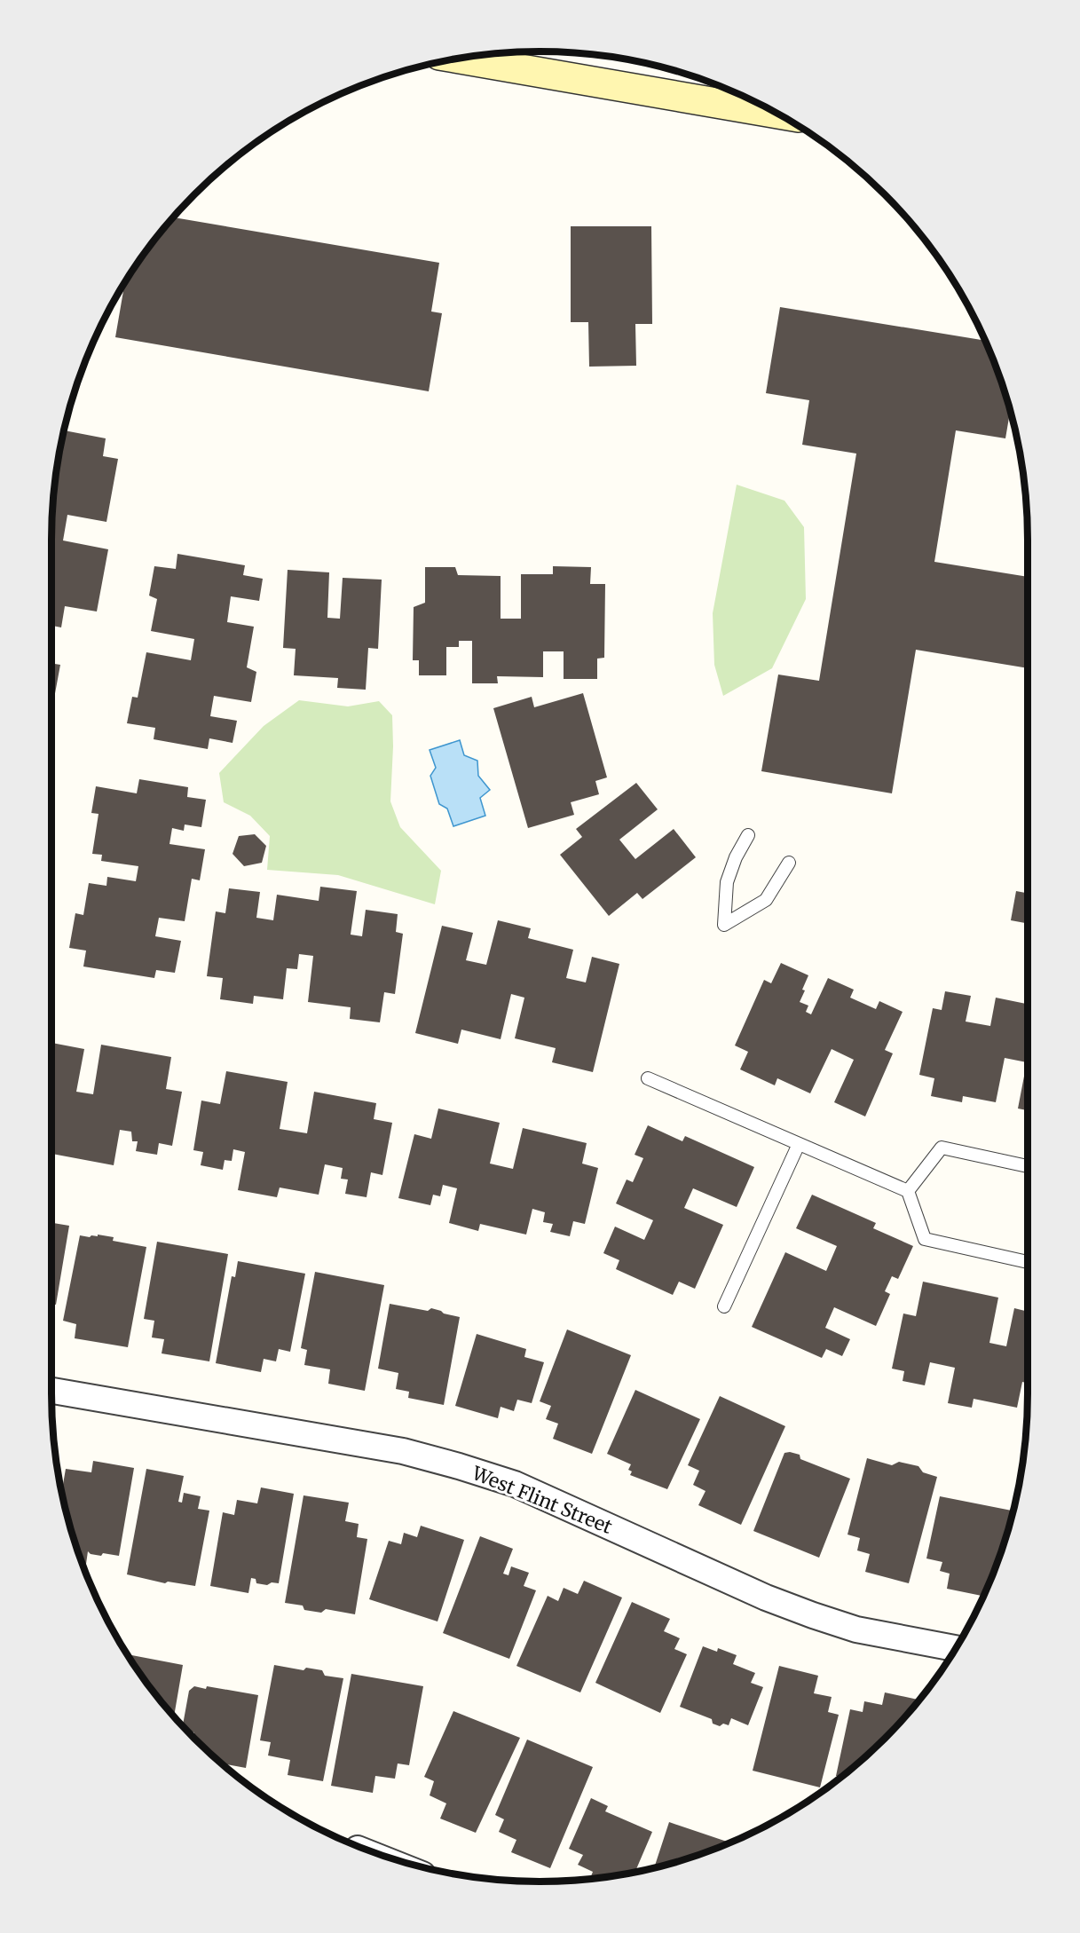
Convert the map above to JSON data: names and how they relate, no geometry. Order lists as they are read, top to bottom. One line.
{"streets":{"street":["West Flint Street"]}}
